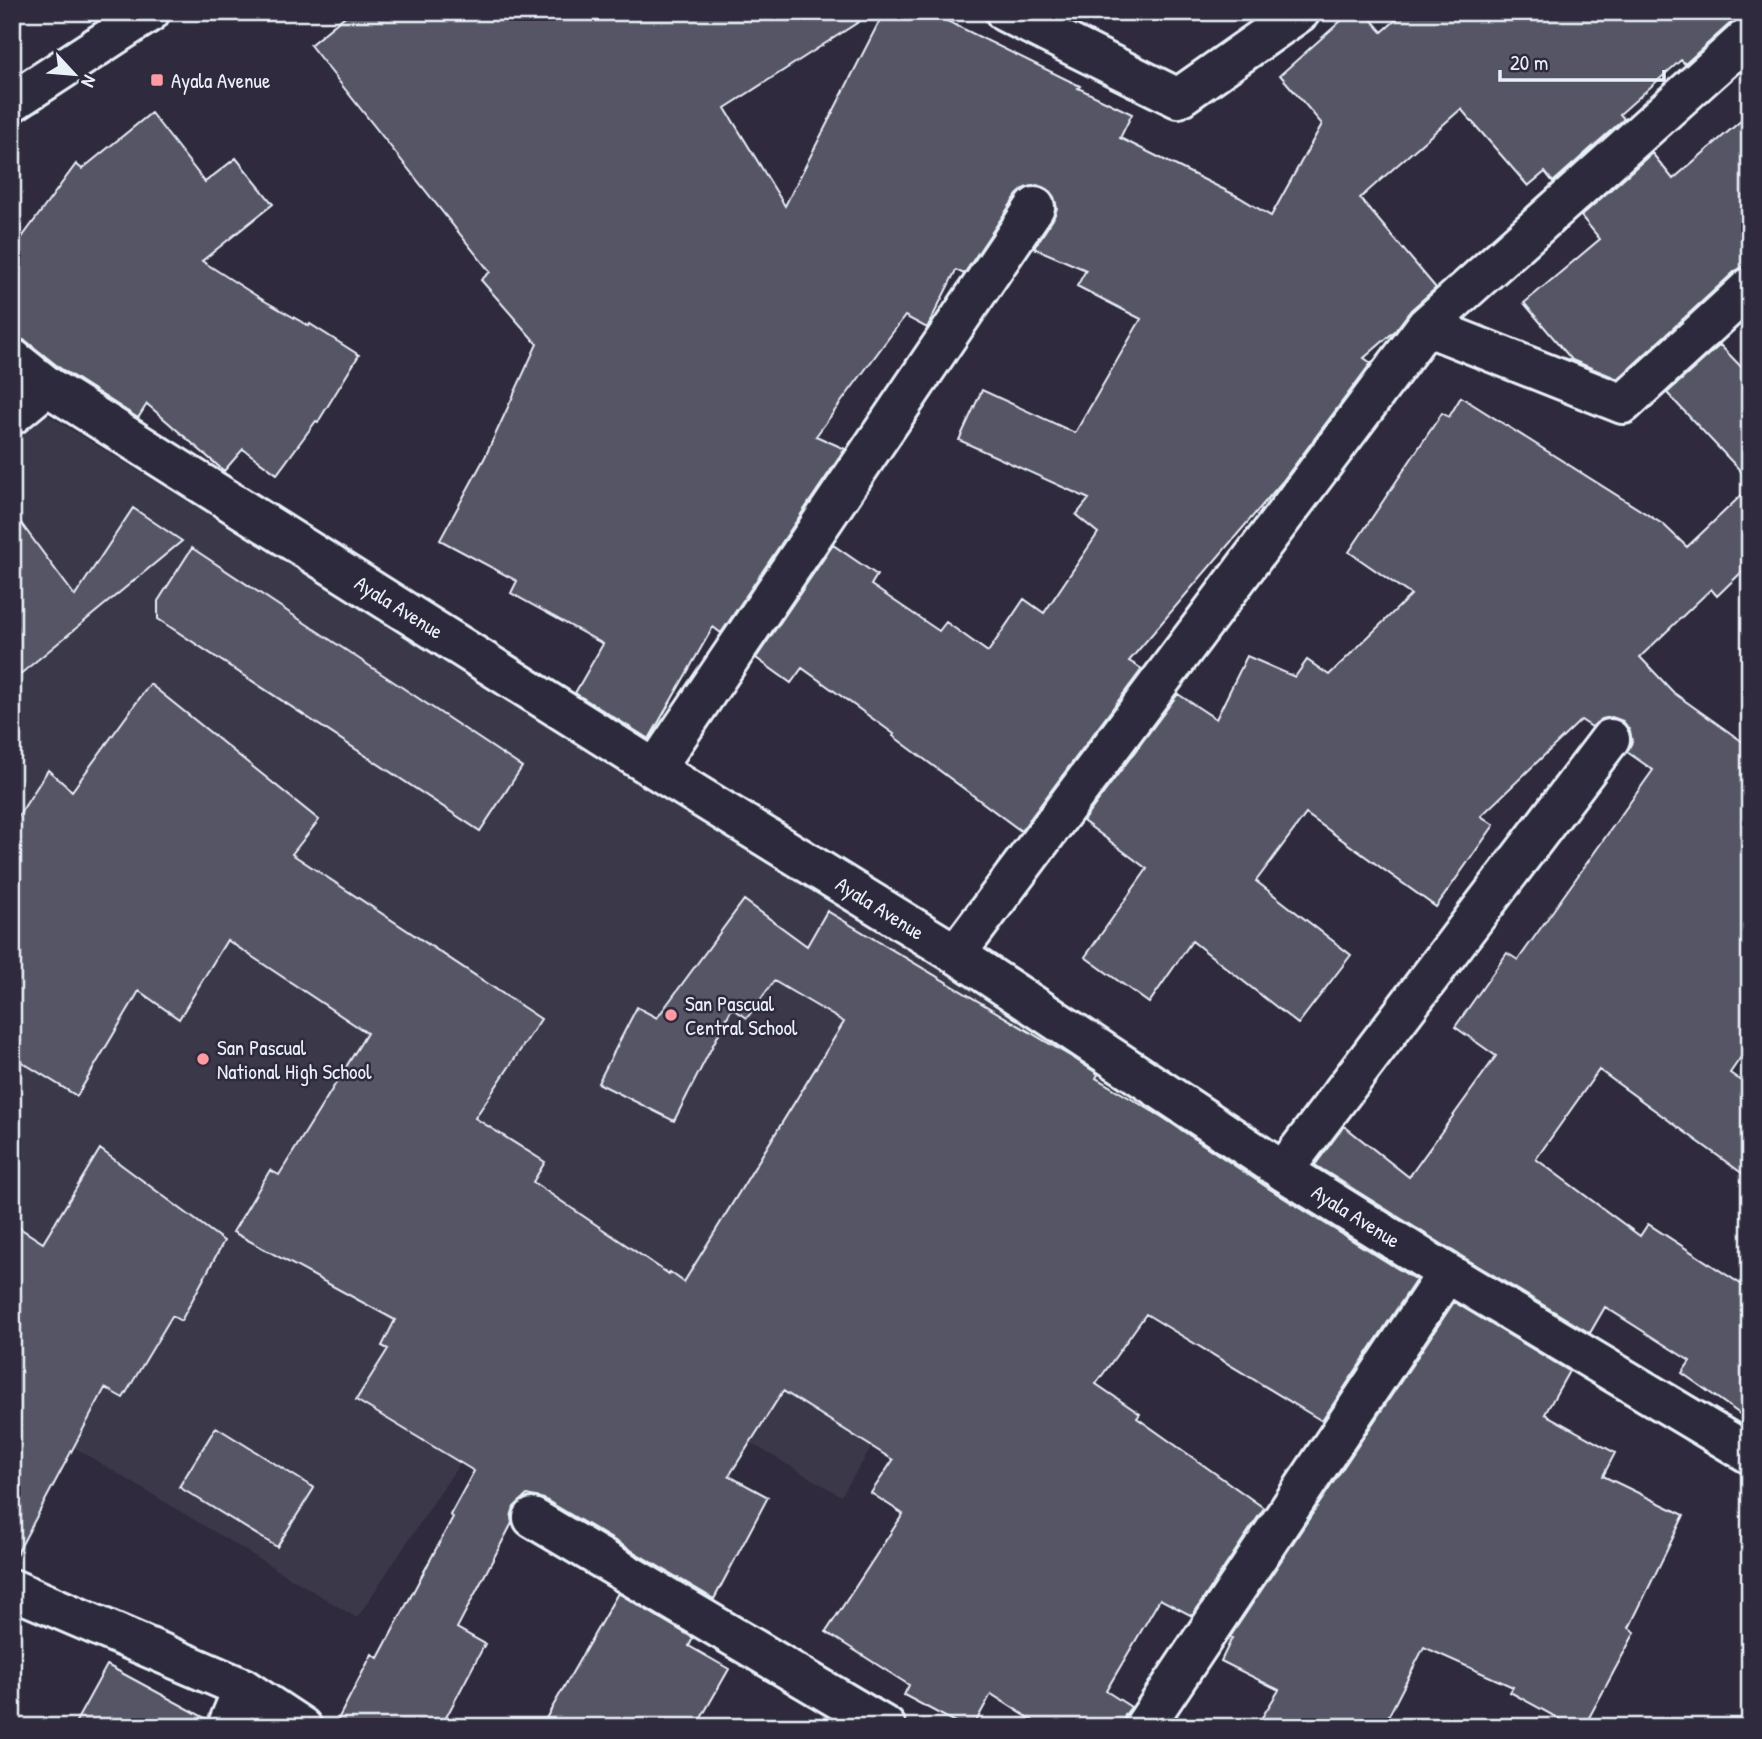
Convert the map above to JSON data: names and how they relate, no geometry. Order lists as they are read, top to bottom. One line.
{"streets":{"street":["Ayala Avenue"]},"places":{"transit":["Ayala Avenue"],"other":["San Pascual Central School","San Pascual National High School"]},"scale_bar":"20 m","north":"bottom right"}
